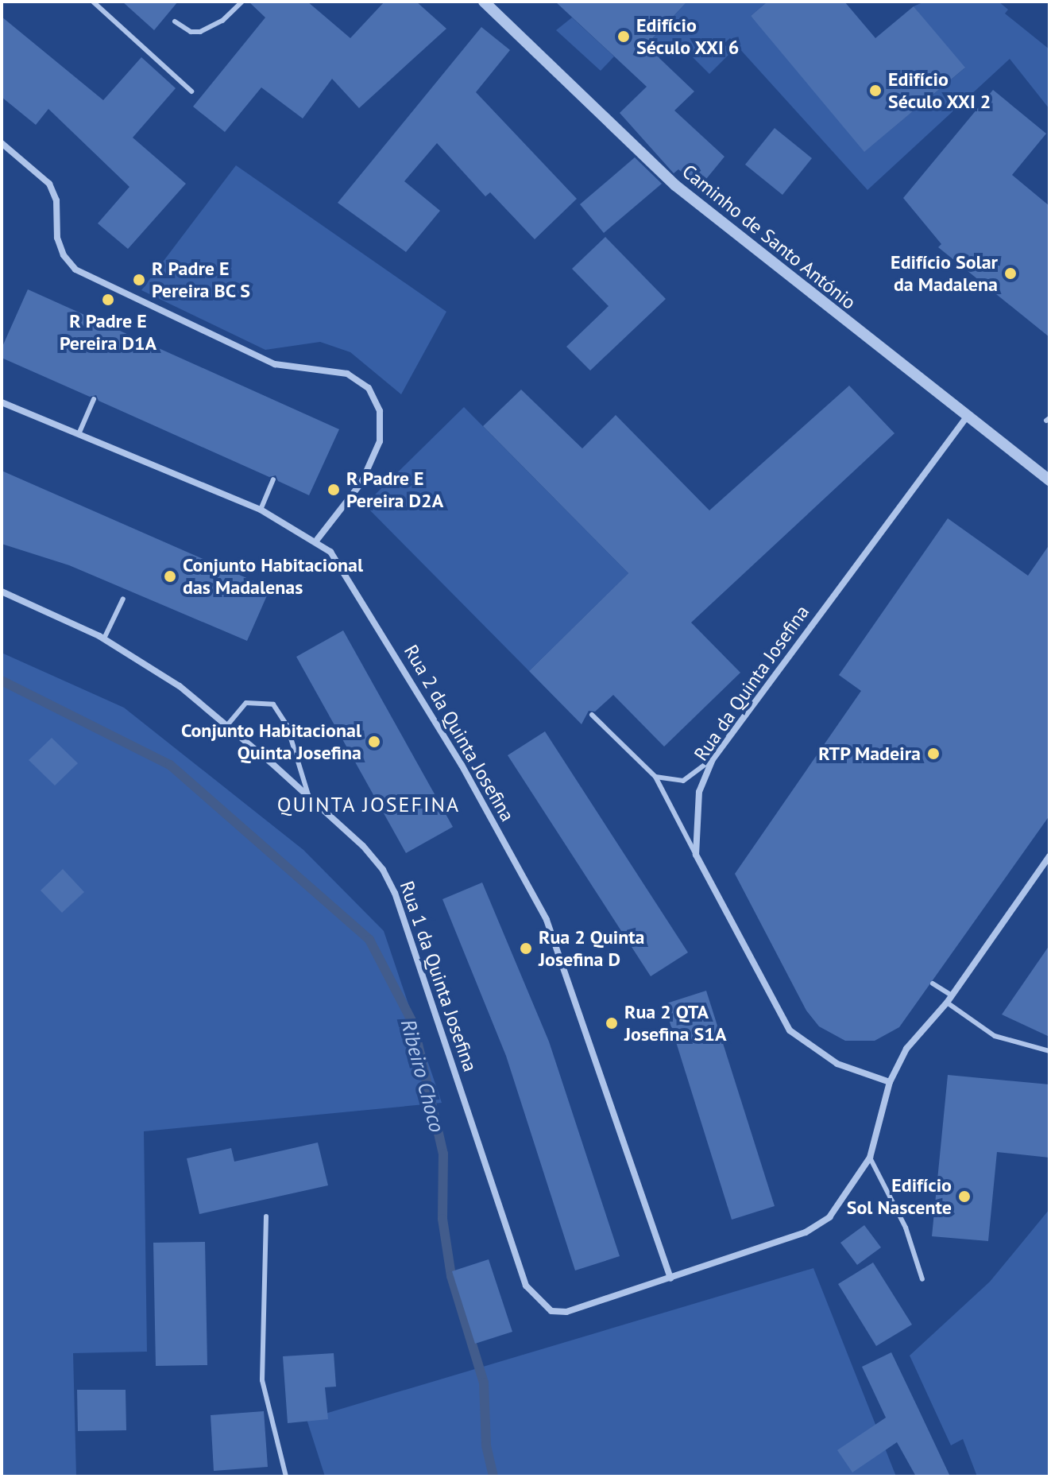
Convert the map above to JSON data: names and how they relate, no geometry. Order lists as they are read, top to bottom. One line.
{"streets":{"street":["Caminho de Santo António","Rua da Quinta Josefina","Rua 2 da Quinta Josefina","Rua 1 da Quinta Josefina"]},"crossings":[["Caminho de Santo António","Rua da Quinta Josefina"],["Rua 2 da Quinta Josefina","Rua 1 da Quinta Josefina"]],"districts":["QUINTA JOSEFINA"],"water":["Ribeiro Choco"],"places":["Edifício Século XXI 6","Edifício Século XXI 2","Edifício Solar da Madalena","R Padre E Pereira BC S","R Padre E Pereira D1A","R Padre E Pereira D2A","Conjunto Habitacional das Madalenas","Conjunto Habitacional Quinta Josefina","RTP Madeira","Rua 2 Quinta Josefina D","Rua 2 QTA Josefina S1A","Edifício Sol Nascente"]}
